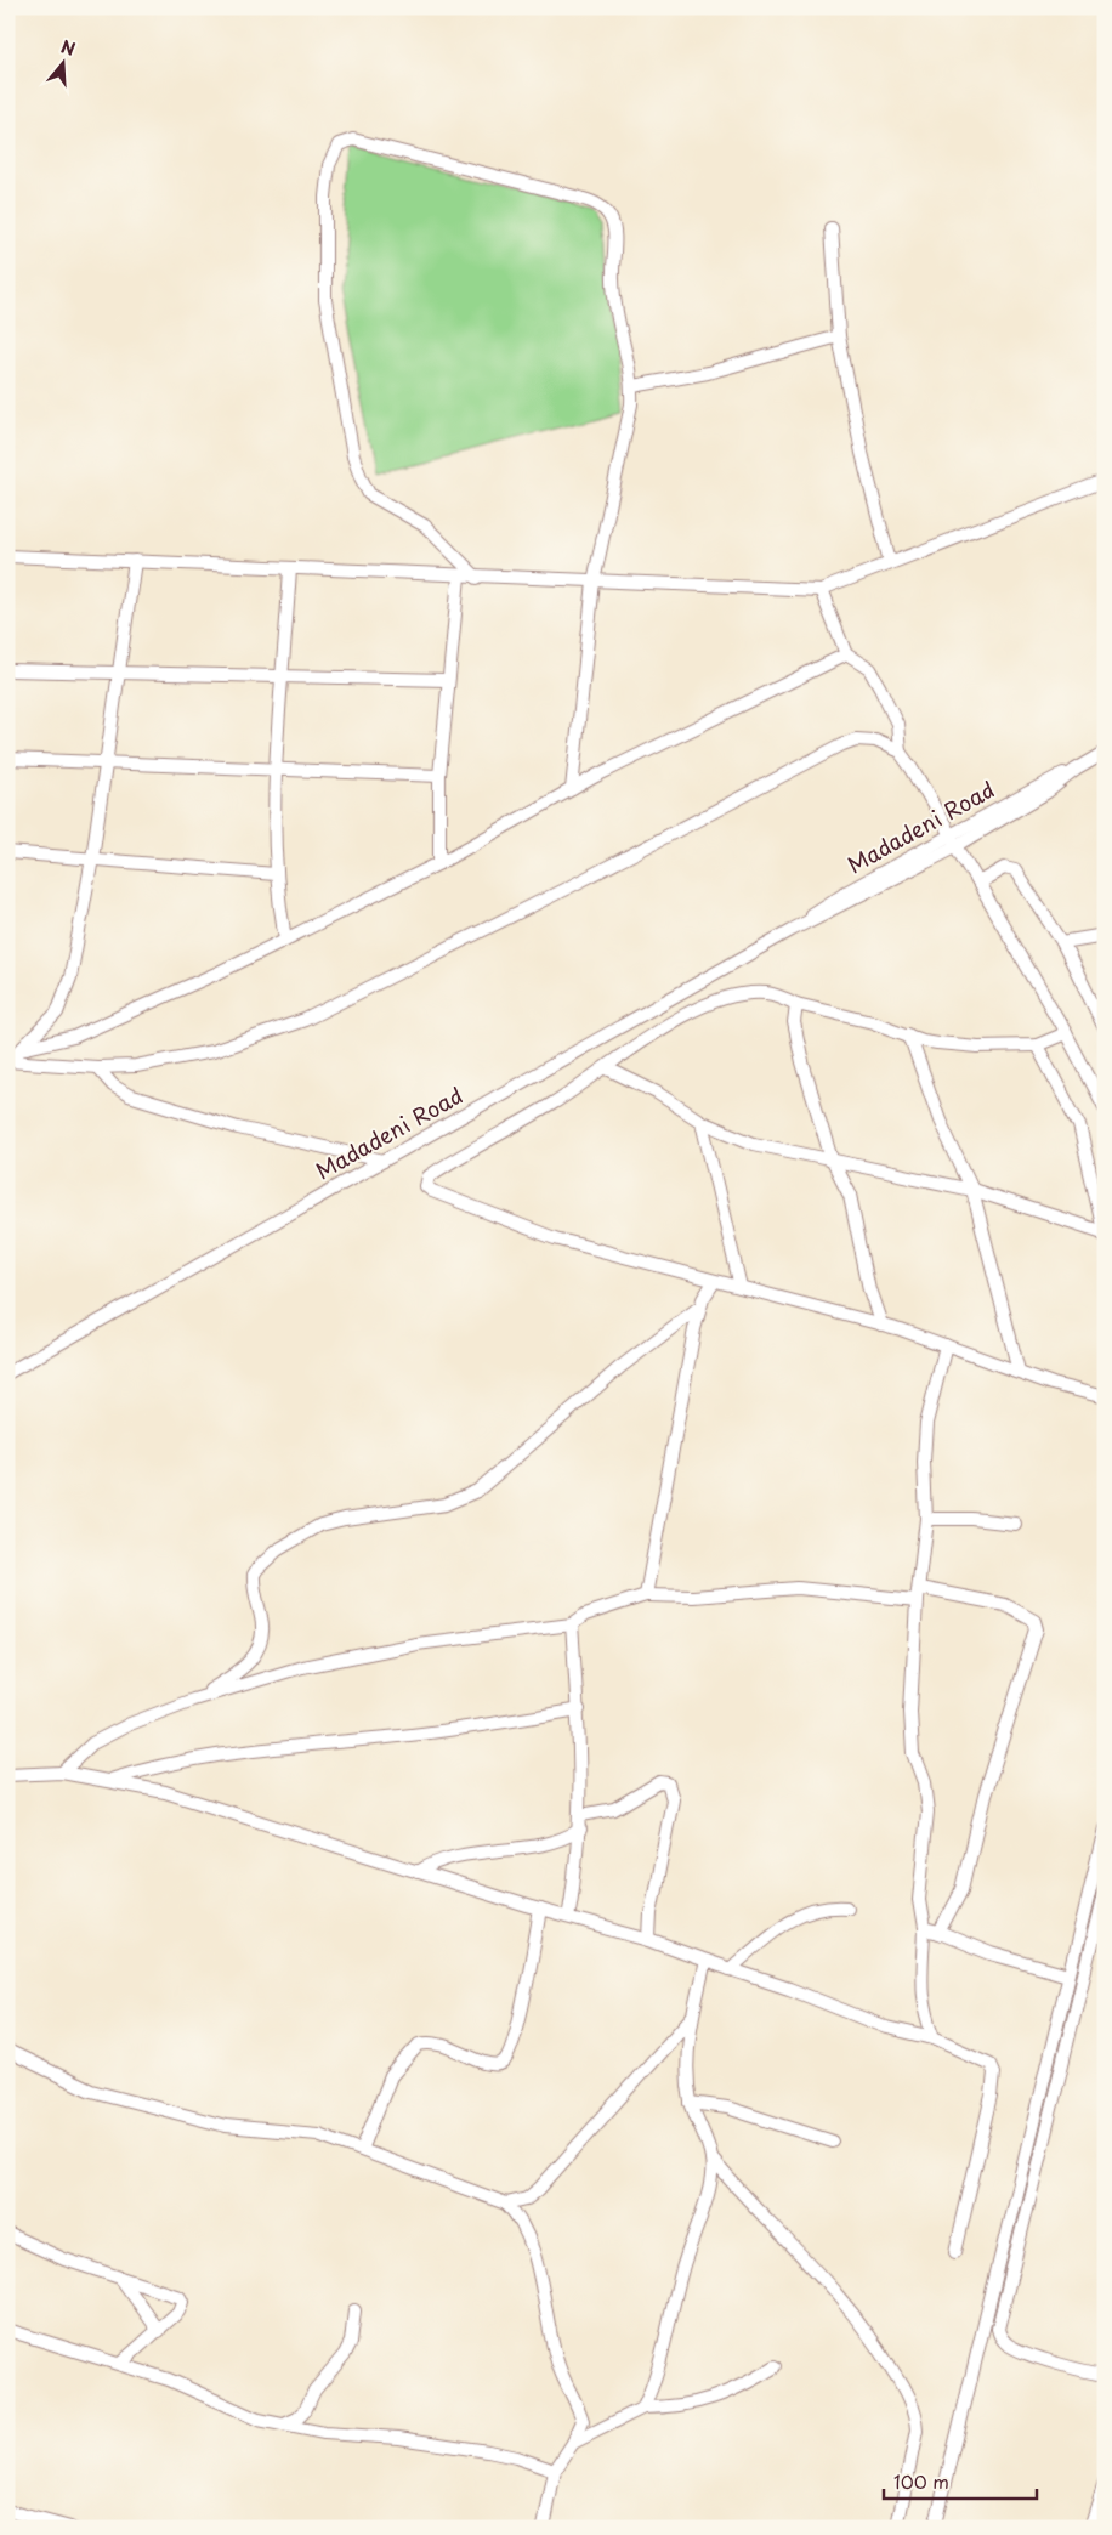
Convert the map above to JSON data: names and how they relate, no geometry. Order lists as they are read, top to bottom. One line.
{"streets":{"street":["Madadeni Road"]},"scale_bar":"100 m","north":"top"}
